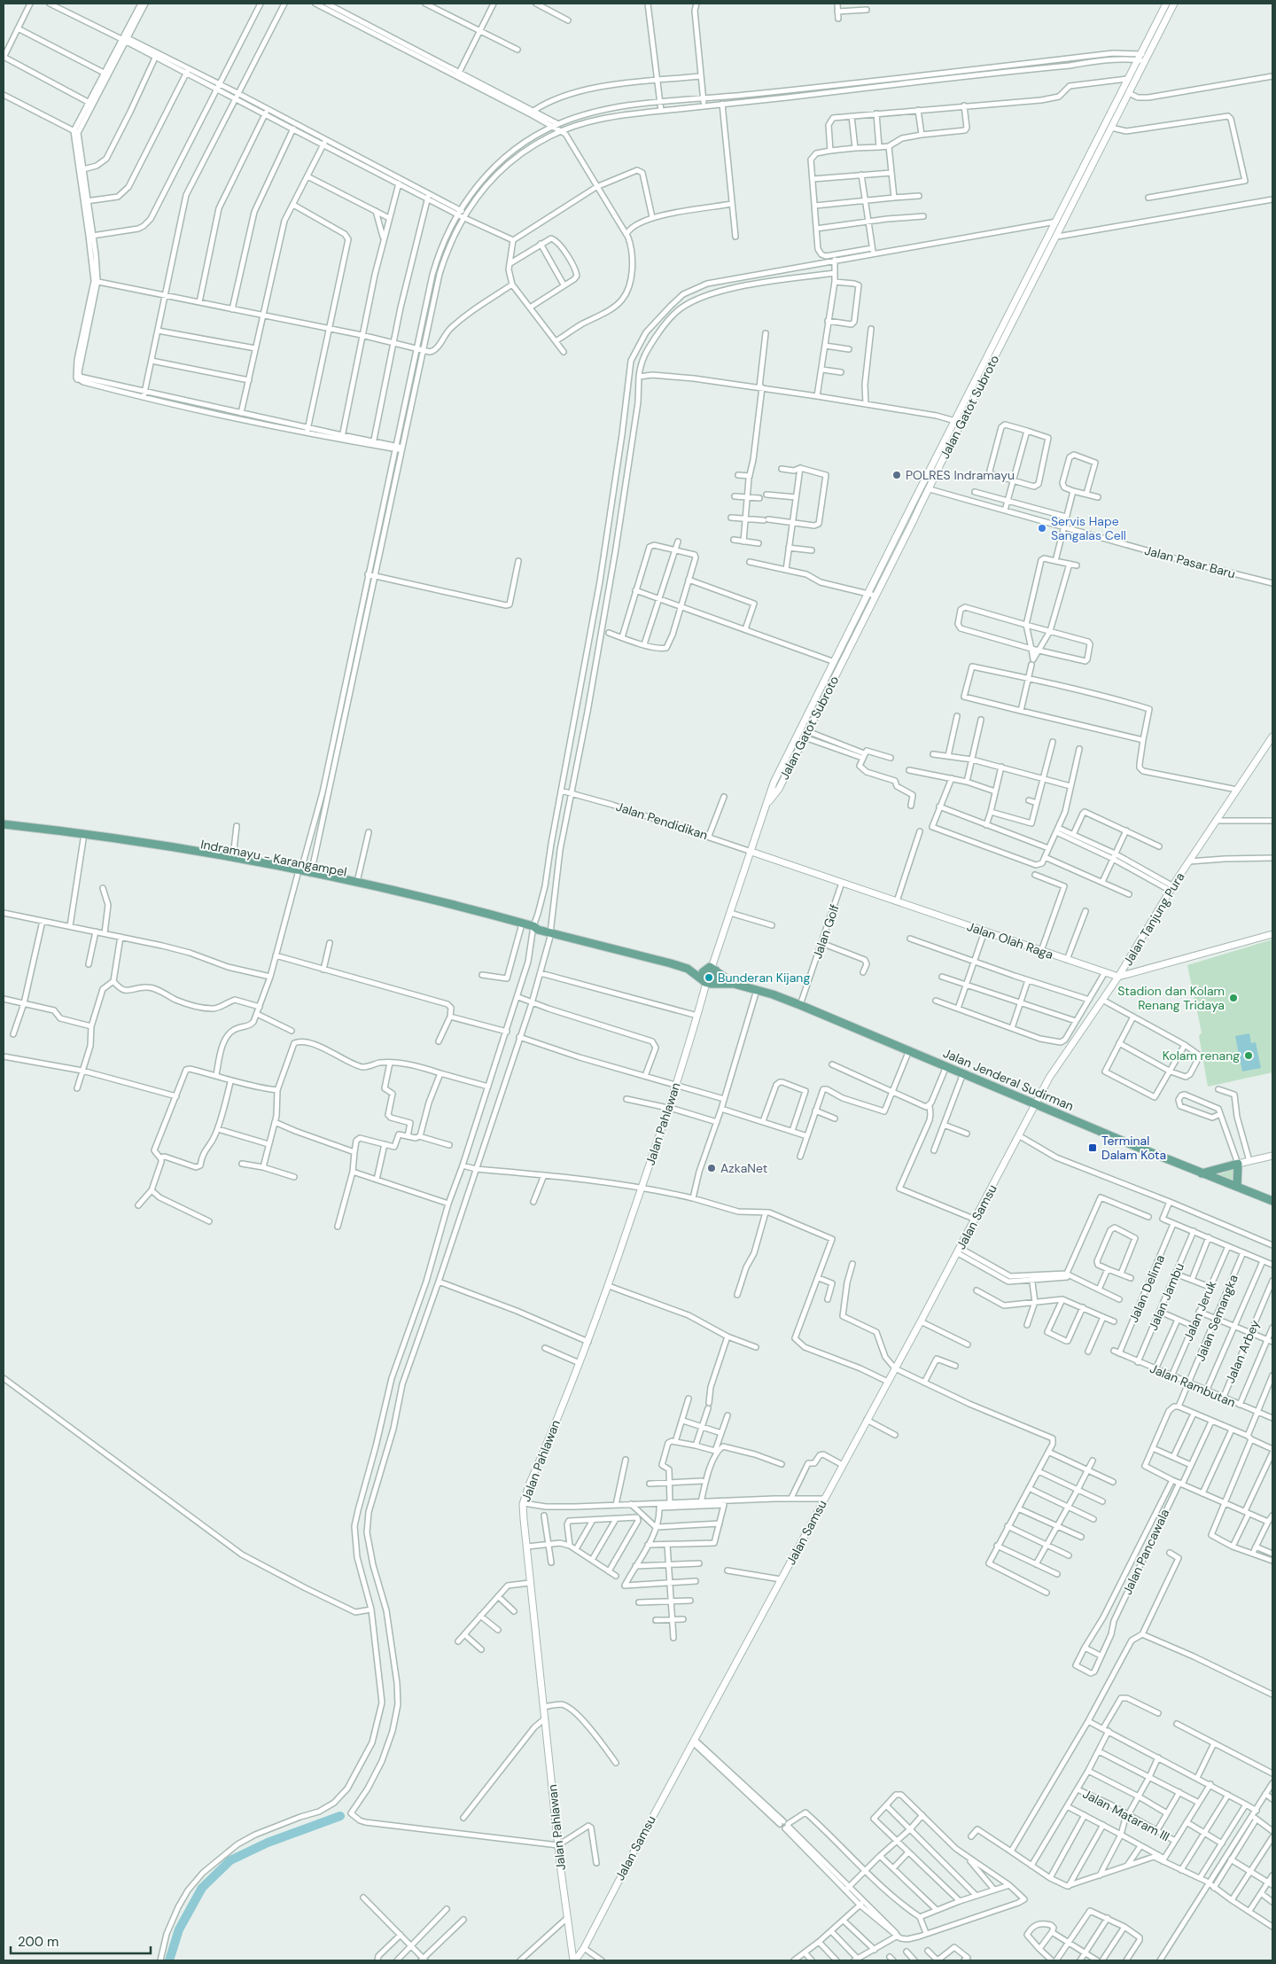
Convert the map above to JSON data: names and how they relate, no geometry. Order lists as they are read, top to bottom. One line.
{"streets":{"main road":["Indramayu - Karangampel","Jalan Jenderal Sudirman"],"street":["Jalan Gatot Subroto","Jalan Pasar Baru","Jalan Pendidikan","Jalan Tanjung Pura","Jalan Golf","Jalan Olah Raga","Jalan Pahlawan","Jalan Samsu","Jalan Delima","Jalan Jambu","Jalan Jeruk","Jalan Semangka","Jalan Arbey","Jalan Rambutan","Jalan Pancawala","Jalan Mataram III"]},"crossings":[["Jalan Gatot Subroto","Jalan Pasar Baru"],["Jalan Gatot Subroto","Jalan Pendidikan"],["Jalan Gatot Subroto","Jalan Olah Raga"],["Jalan Pendidikan","Jalan Olah Raga"],["Jalan Tanjung Pura","Jalan Olah Raga"],["Jalan Tanjung Pura","Jalan Jenderal Sudirman"],["Jalan Tanjung Pura","Jalan Samsu"],["Jalan Golf","Jalan Olah Raga"],["Jalan Golf","Jalan Jenderal Sudirman"],["Jalan Jenderal Sudirman","Jalan Samsu"],["Jalan Pahlawan","Jalan Samsu"],["Jalan Delima","Jalan Rambutan"],["Jalan Jambu","Jalan Rambutan"],["Jalan Jeruk","Jalan Rambutan"],["Jalan Semangka","Jalan Rambutan"],["Jalan Arbey","Jalan Rambutan"]],"places":{"other":["POLRES Indramayu","Servis Hape Sangalas Cell","Bunderan Kijang","Stadion dan Kolam Renang Tridaya","Kolam renang","AzkaNet"],"transit":["Terminal Dalam Kota"]},"scale_bar":"200 m"}
